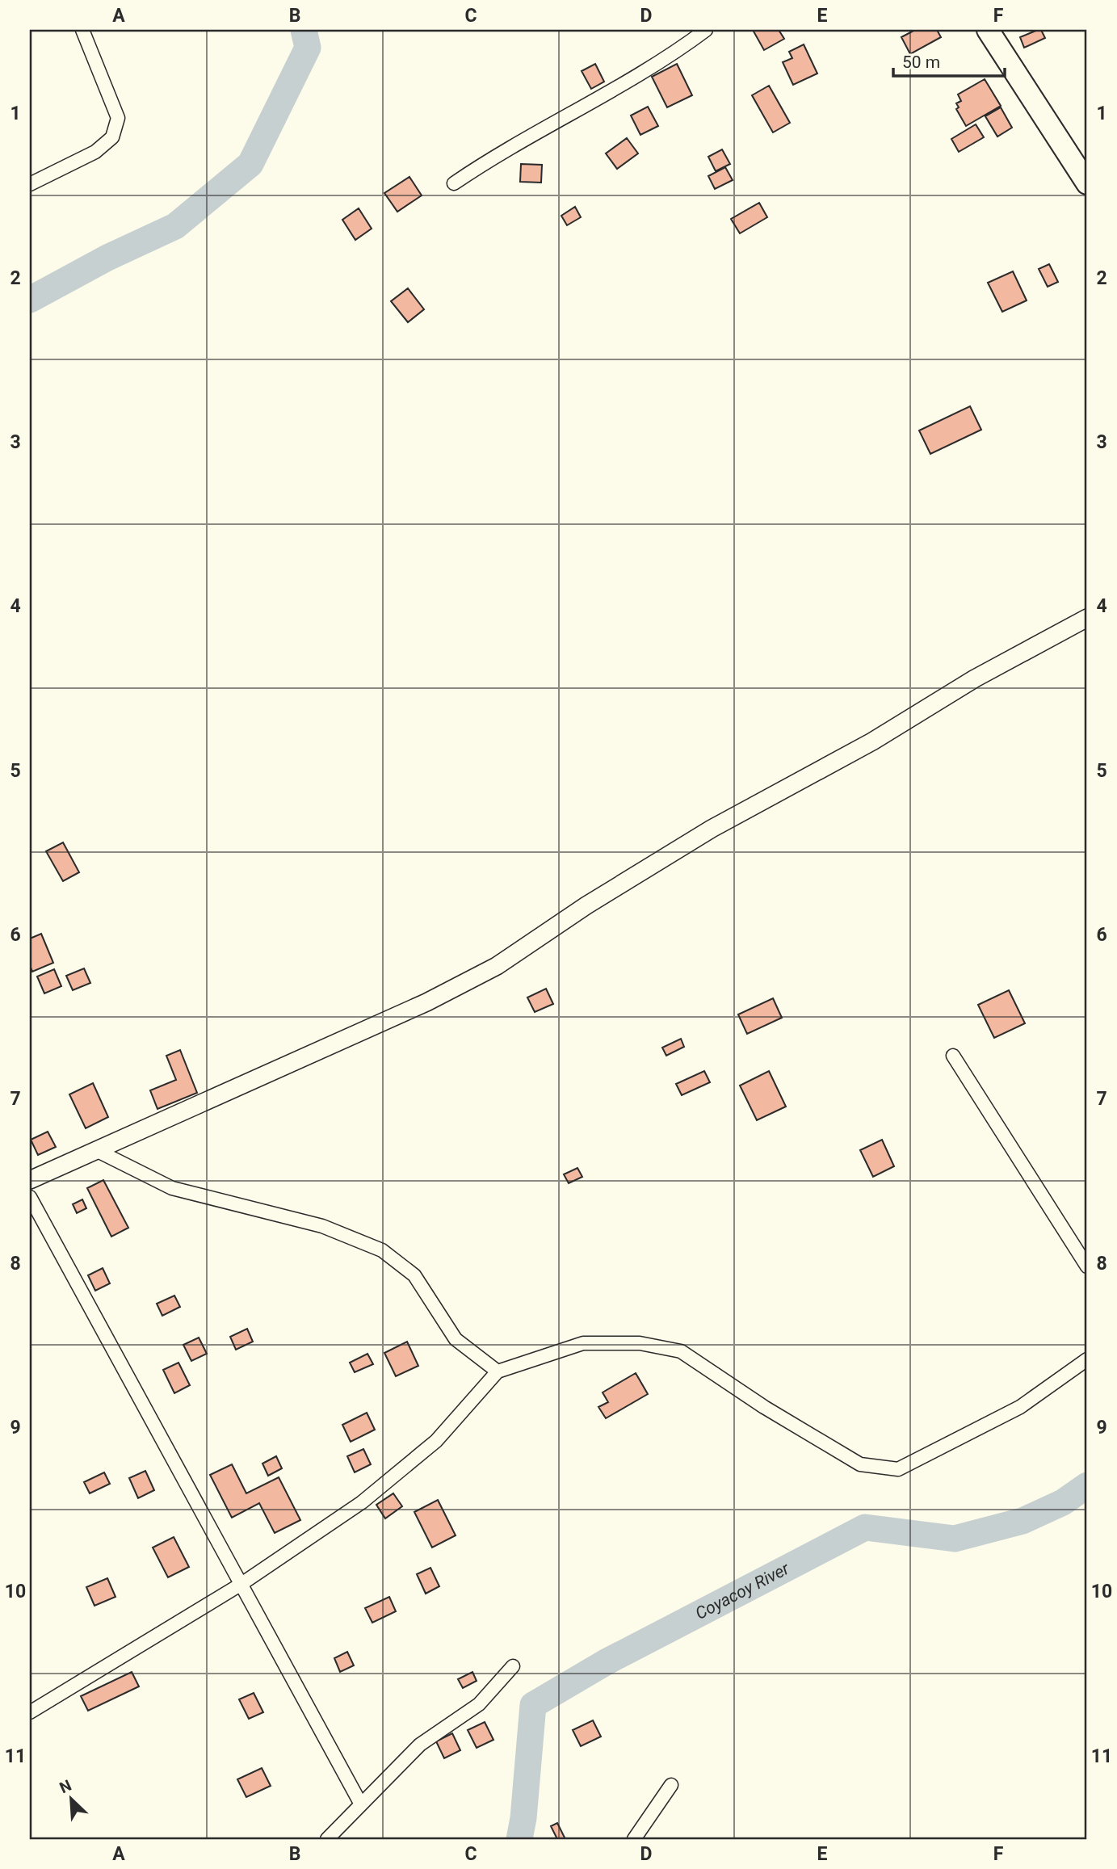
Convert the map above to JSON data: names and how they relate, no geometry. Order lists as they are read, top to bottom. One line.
{"water":["Coyacoy River"],"scale_bar":"50 m","north":"top left","grid":{"columns":["A","B","C","D","E","F"],"rows":["1","2","3","4","5","6","7","8","9","10","11"]}}
